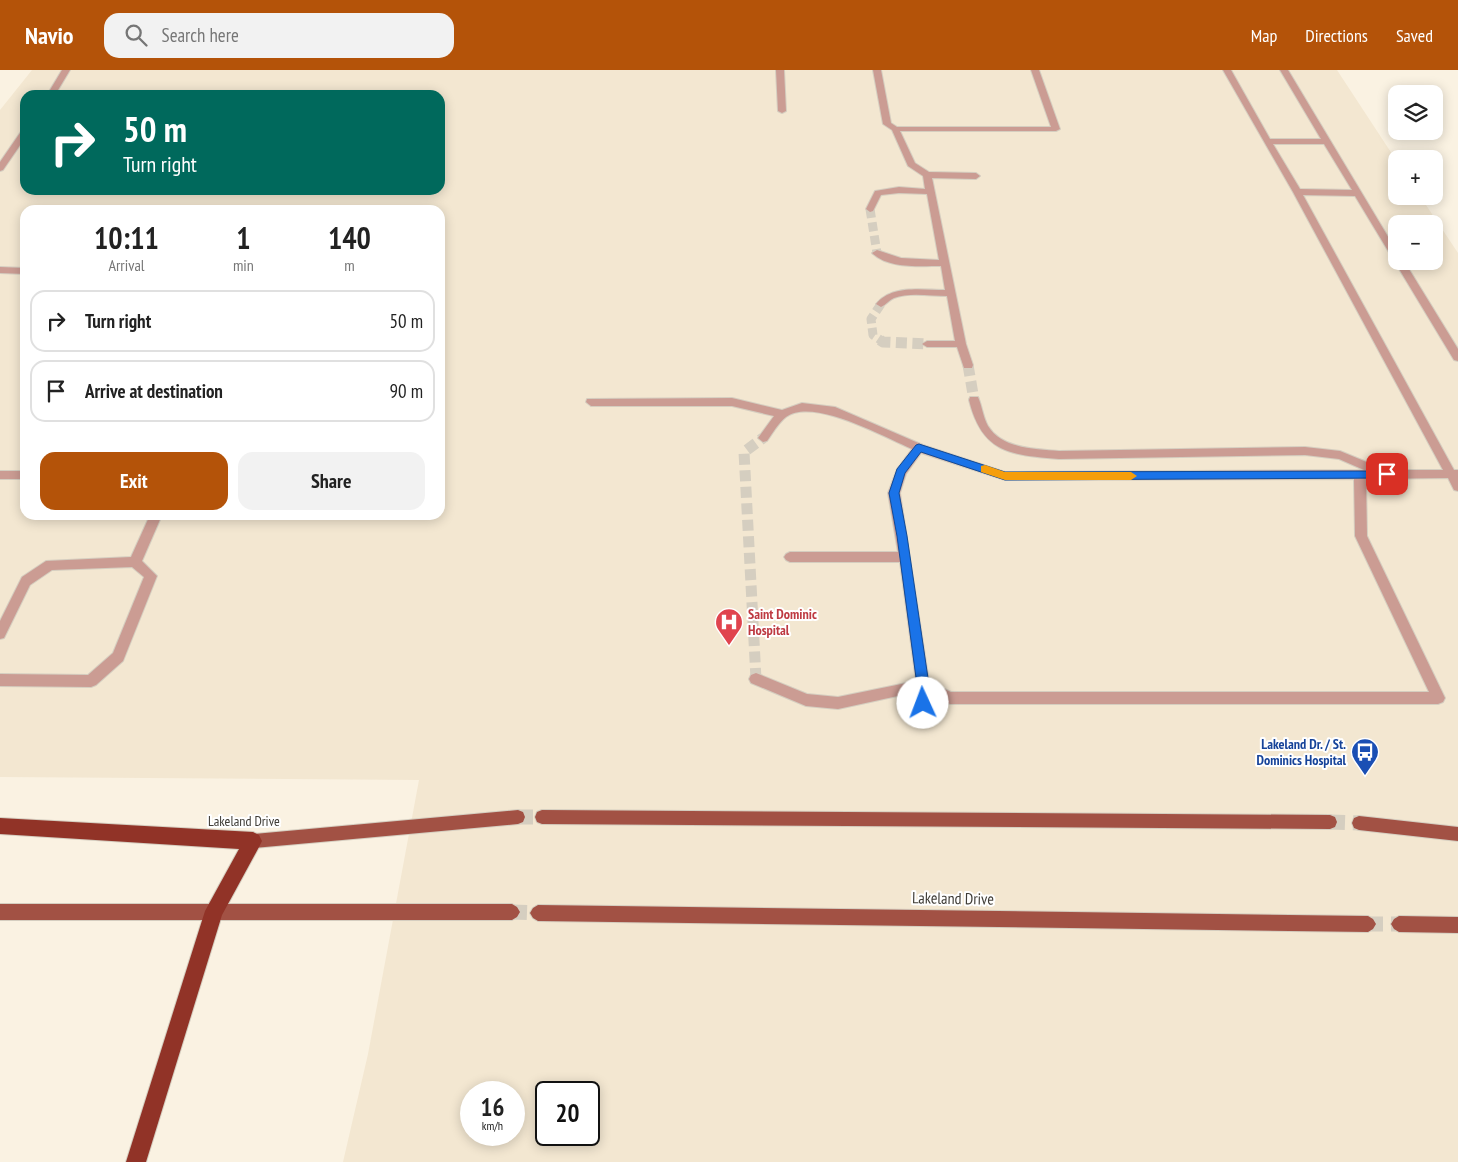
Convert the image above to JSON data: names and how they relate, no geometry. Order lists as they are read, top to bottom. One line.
{"streets":{"highway":["Lakeland Drive"]},"places":{"hospital":["Saint Dominic Hospital"],"bus stop":["Lakeland Dr. / St. Dominics Hospital"]},"page":{"header":"Navio","search":"Search here","nav":["Map","Directions","Saved"],"map_buttons":["+","−"],"turn":["50 m","Turn right"],"eta":["10:11","Arrival","1","min","140","m"],"list":[{"name":"Turn right","value":"50 m"},{"name":"Arrive at destination","value":"90 m"}],"buttons":["Exit","Share"],"speed":"16 km/h","limit":"20"}}
